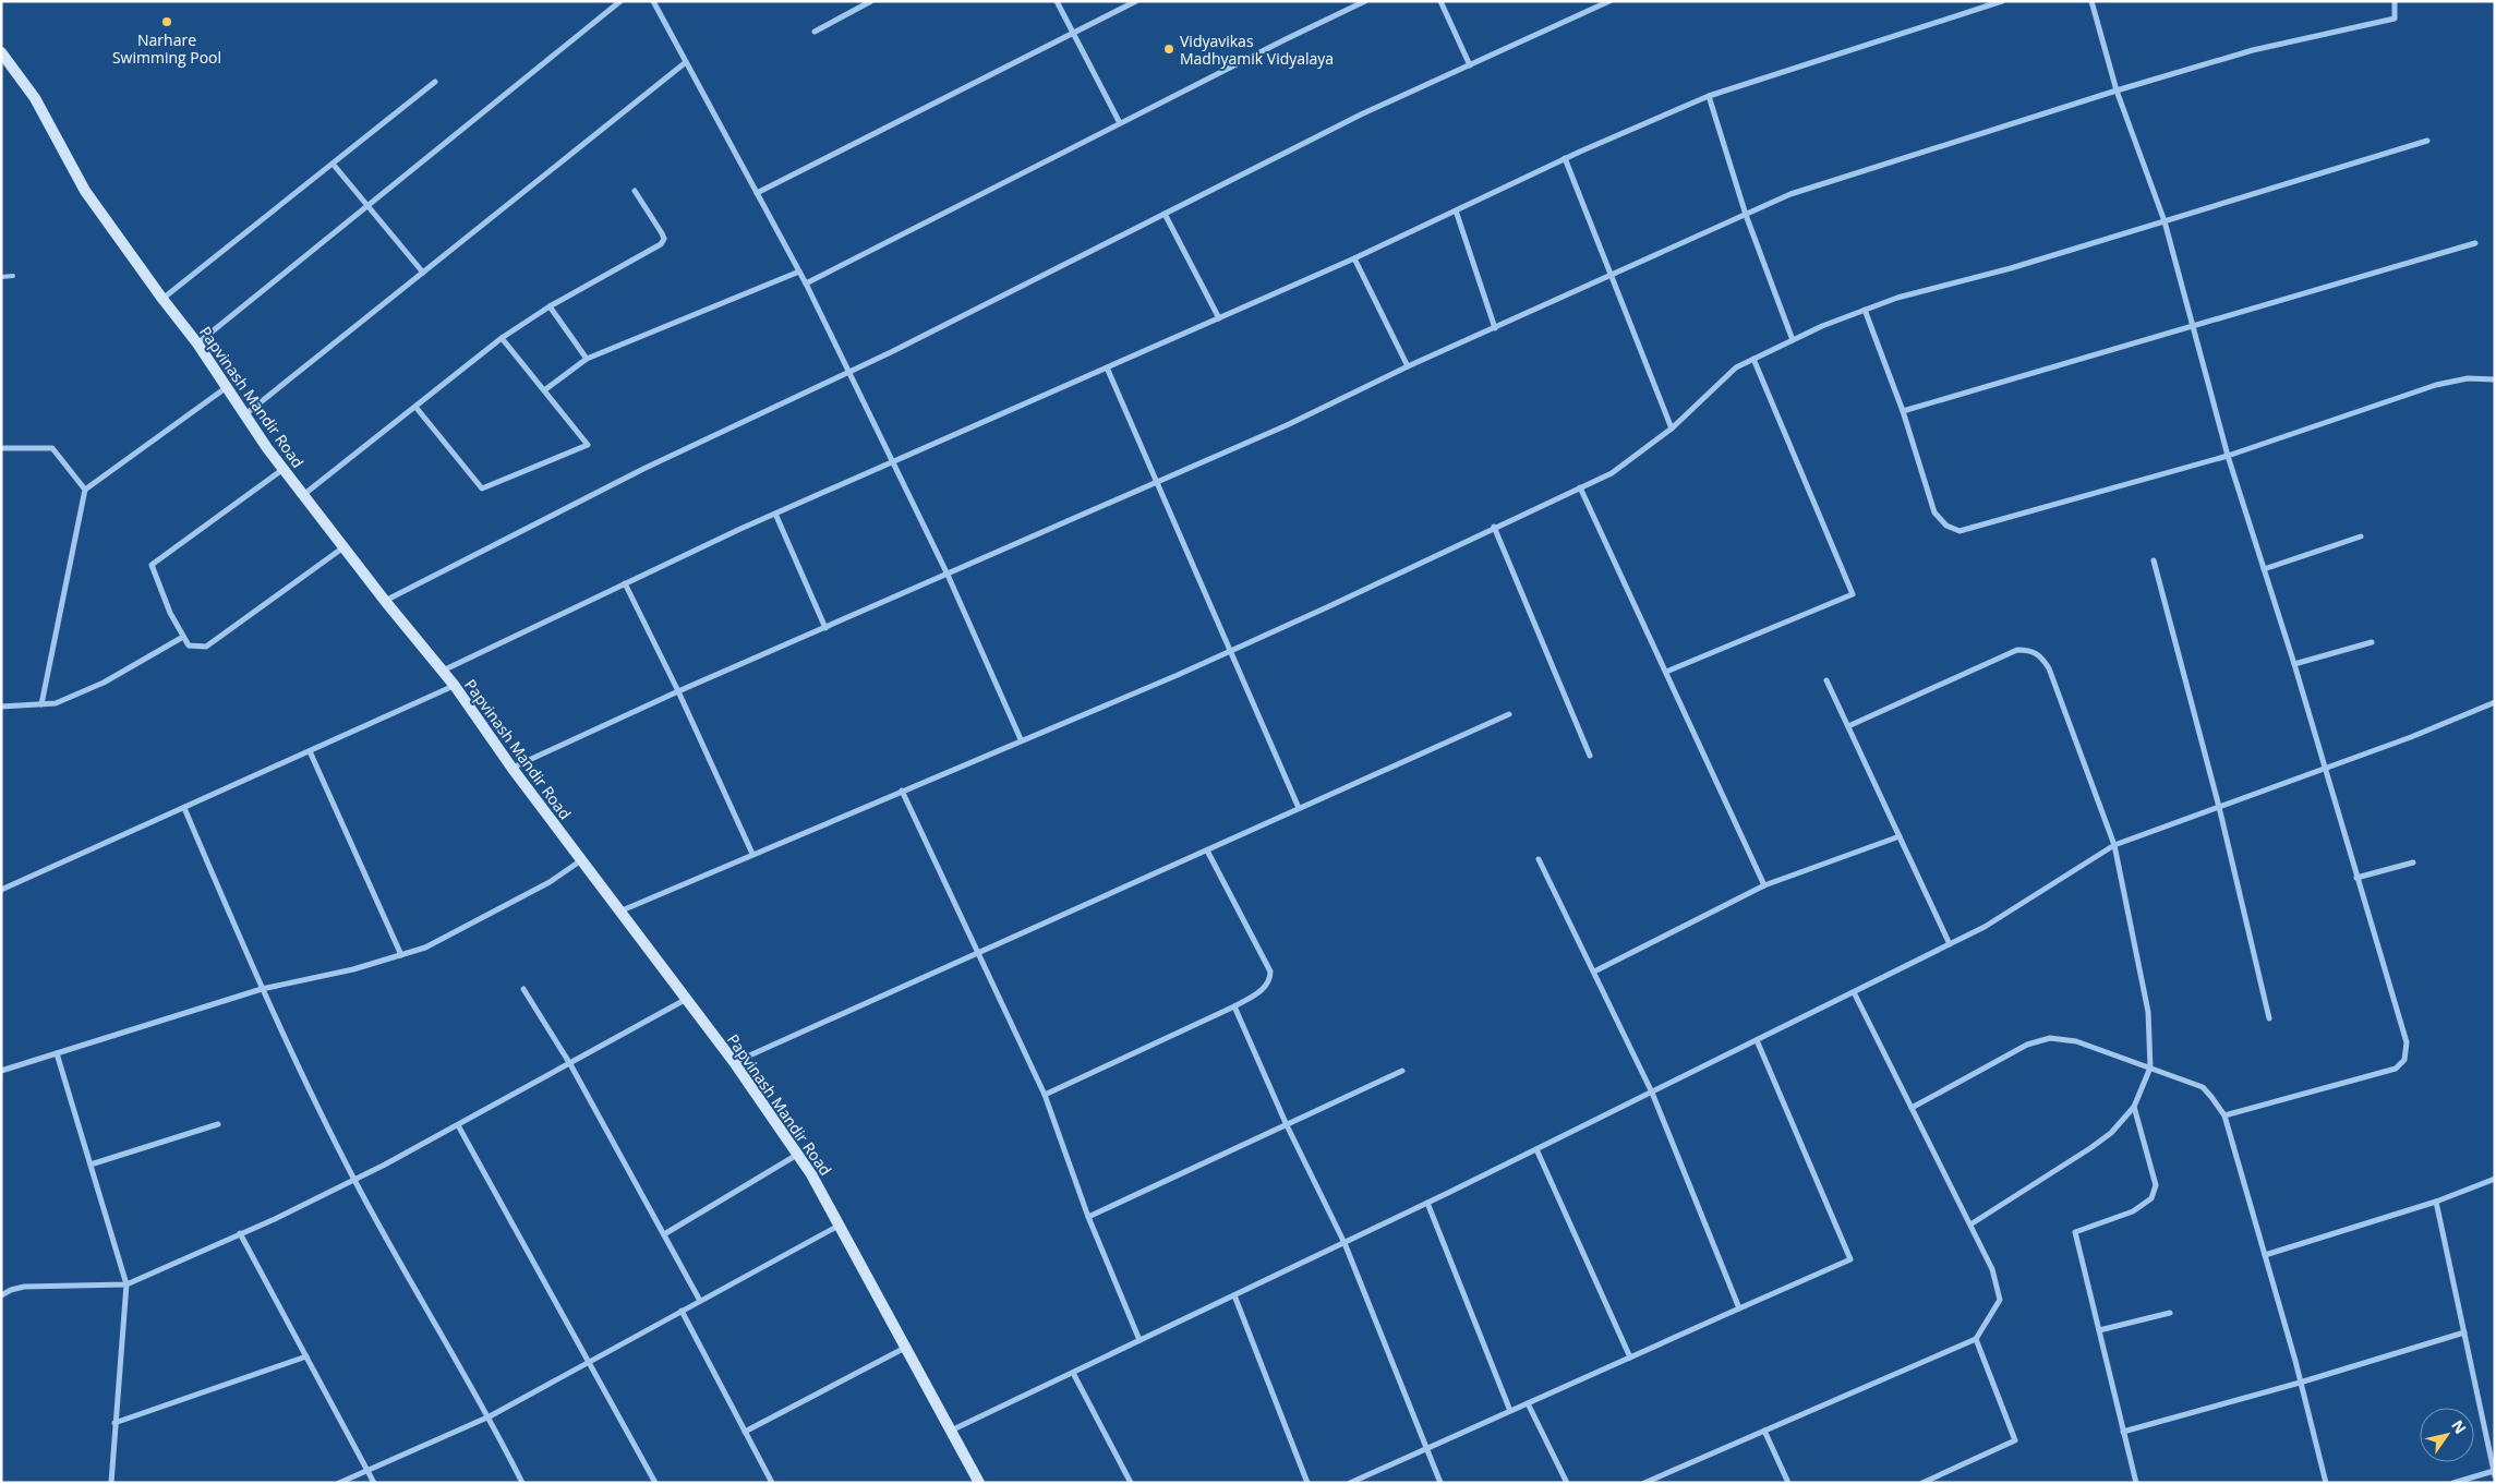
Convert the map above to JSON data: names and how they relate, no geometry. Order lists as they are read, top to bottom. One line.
{"streets":{"street":["Papvinash Mandir Road"]},"places":["Narhare Swimming Pool","Vidyavikas Madhyamik Vidyalaya"],"north":"top right"}
